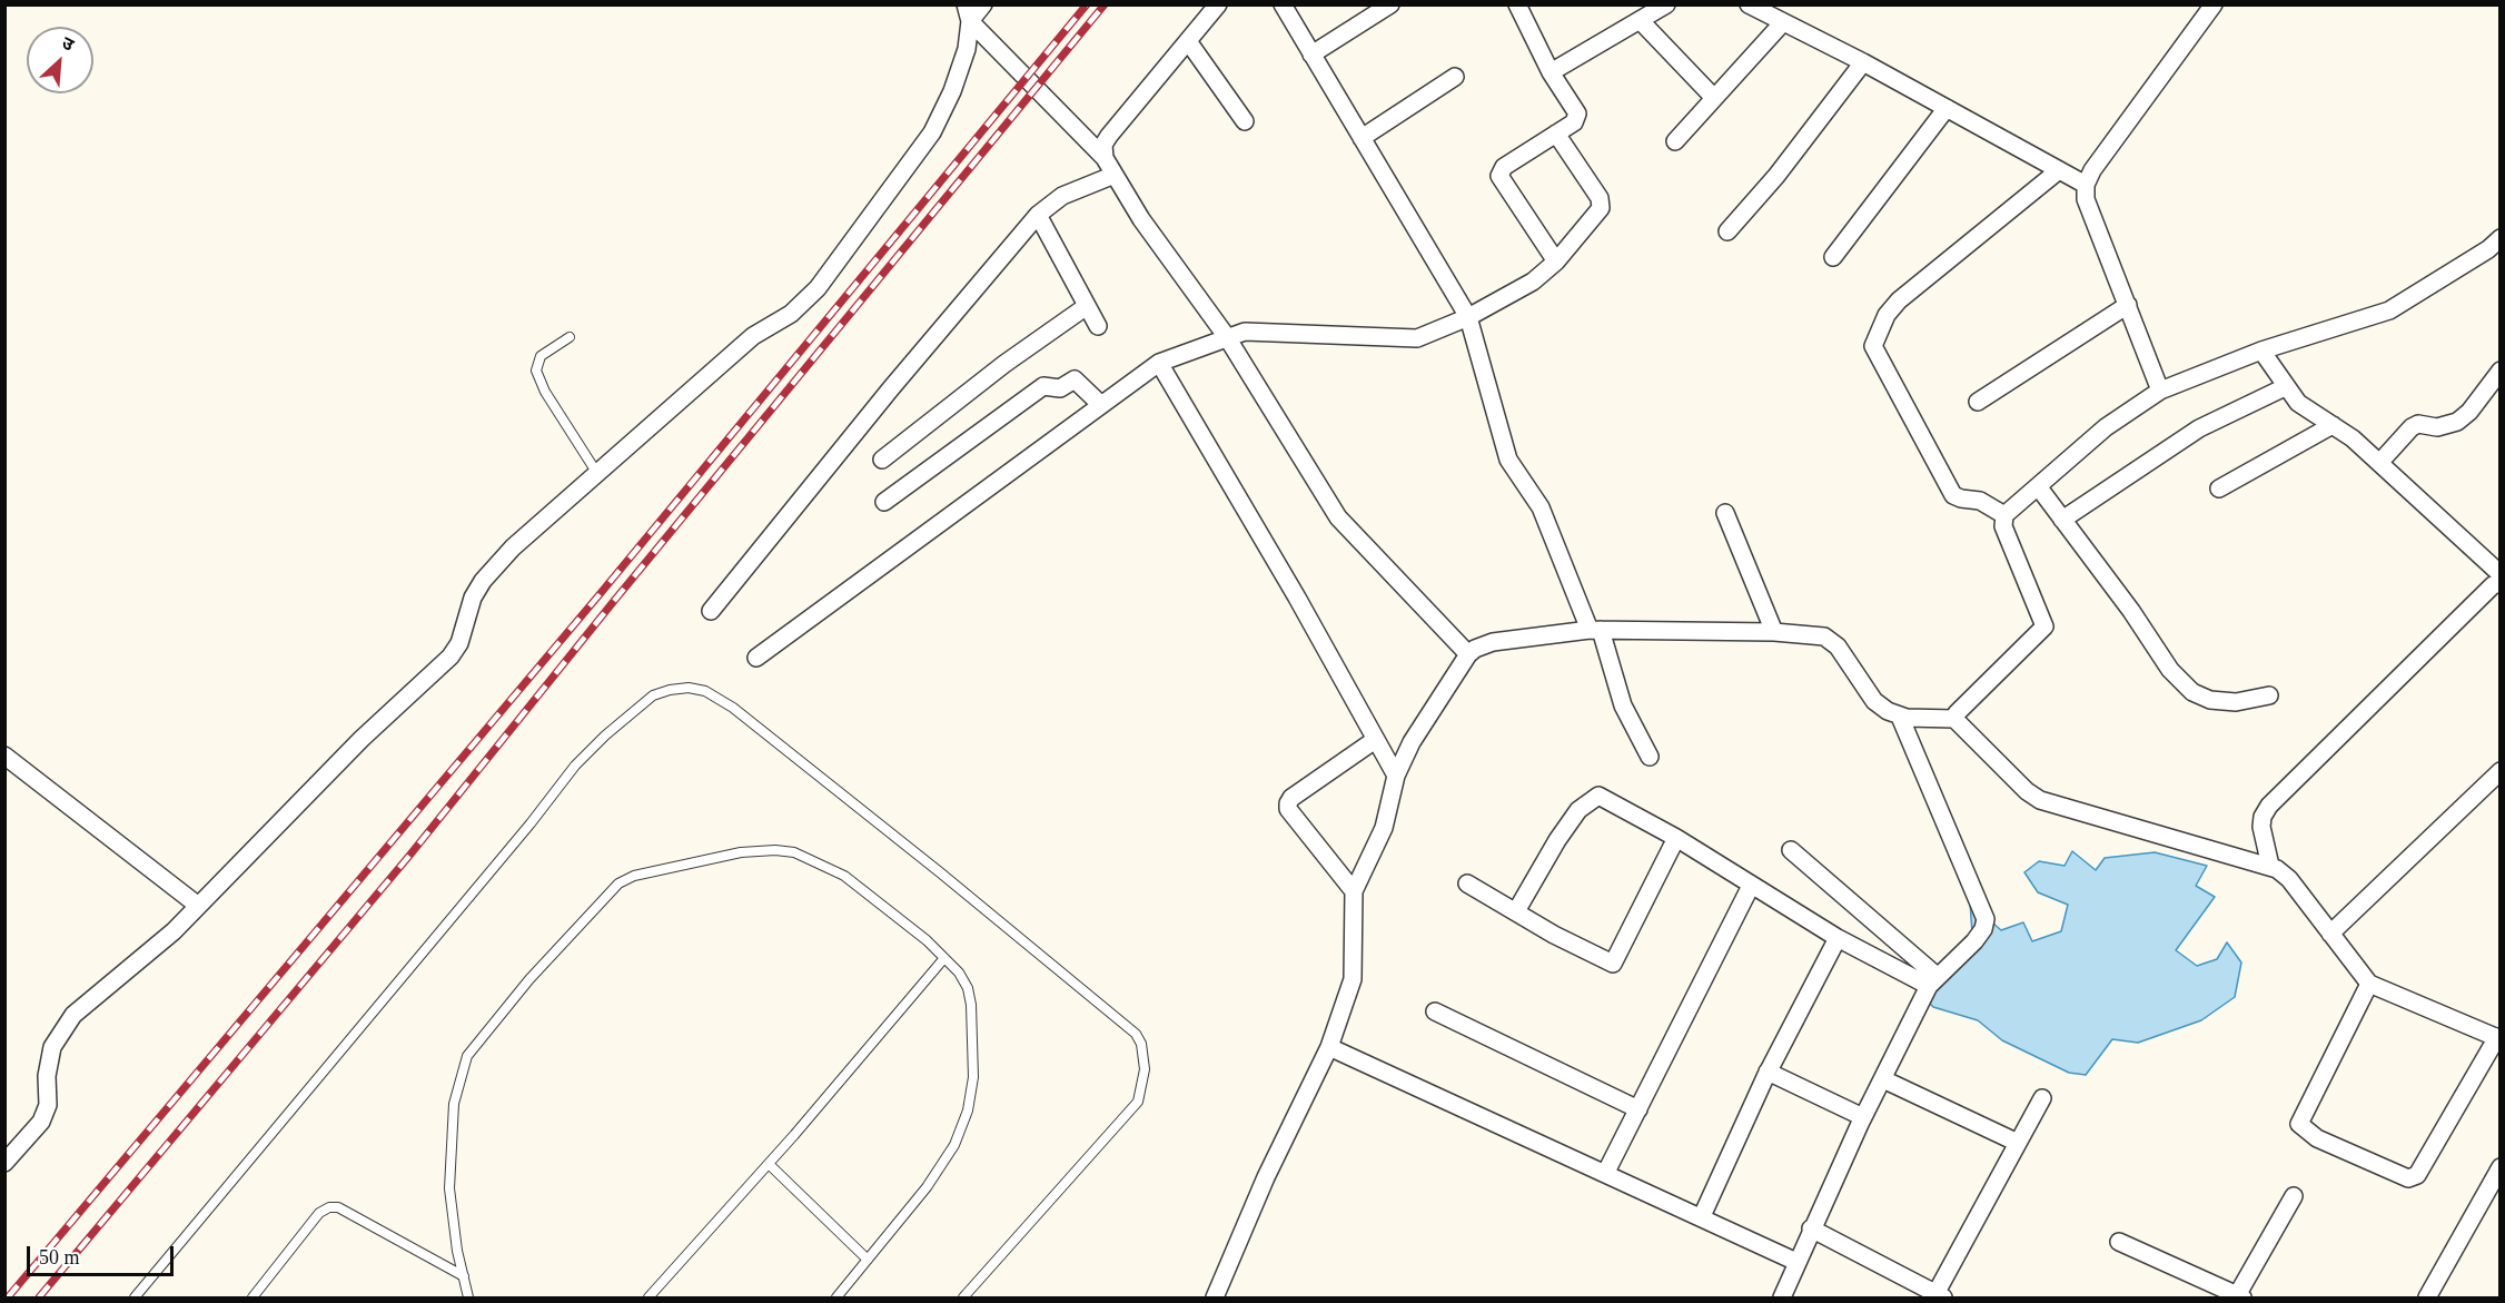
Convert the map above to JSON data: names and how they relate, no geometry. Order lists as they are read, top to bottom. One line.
{"scale_bar":"50 m","north":"top right"}
